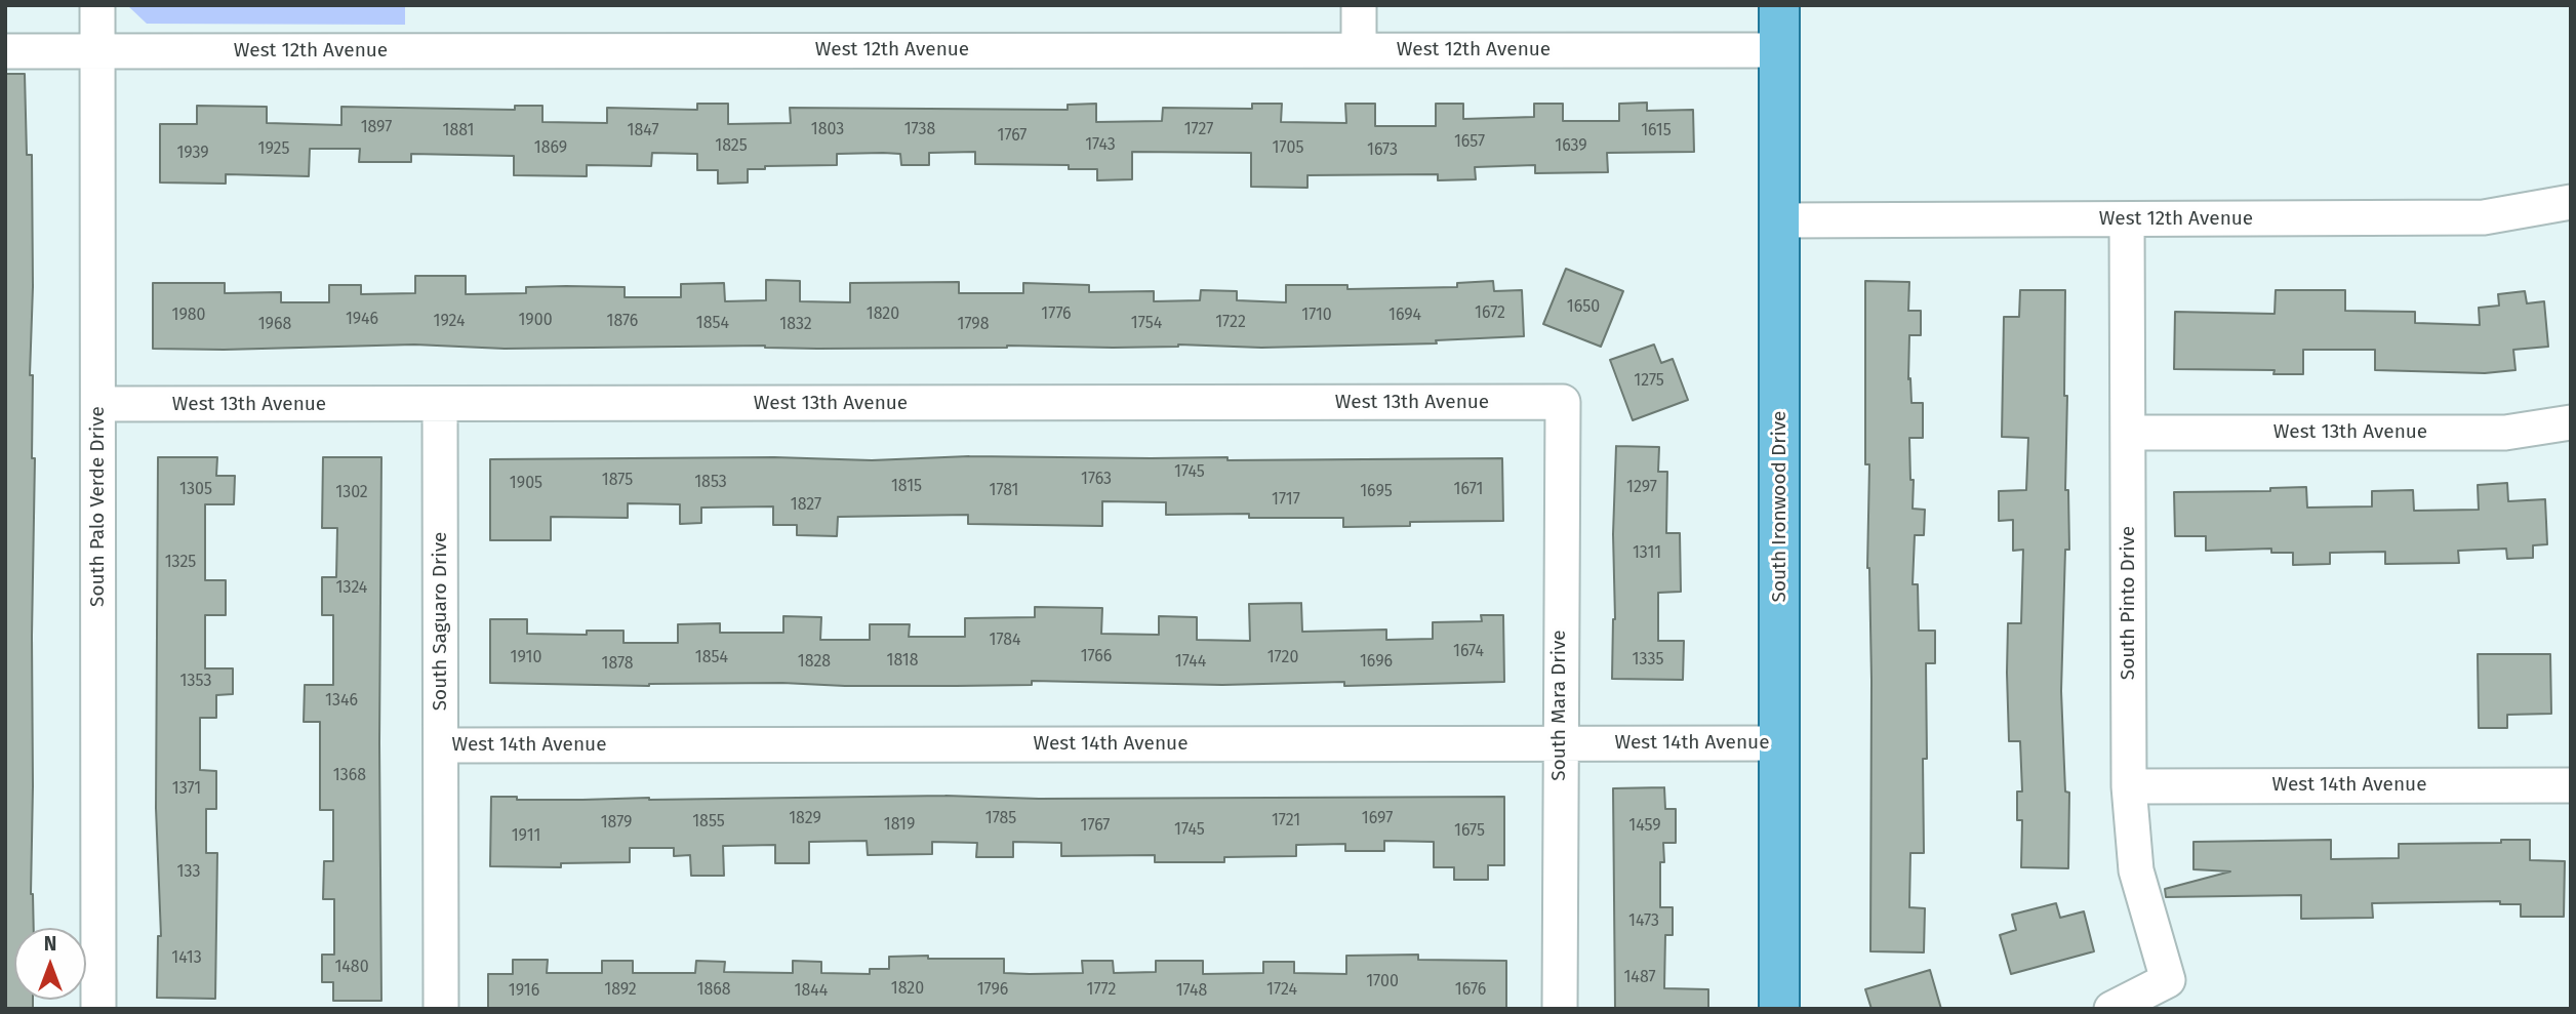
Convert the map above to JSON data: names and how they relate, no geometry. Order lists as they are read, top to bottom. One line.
{"streets":{"main road":["South Ironwood Drive"],"street":["West 12th Avenue","West 13th Avenue","South Palo Verde Drive","South Pinto Drive","South Saguaro Drive","South Mara Drive","West 14th Avenue"]},"crossings":[["West 12th Avenue","South Palo Verde Drive"],["West 12th Avenue","South Ironwood Drive"],["West 12th Avenue","South Pinto Drive"],["West 13th Avenue","South Palo Verde Drive"],["West 13th Avenue","South Pinto Drive"],["West 13th Avenue","South Saguaro Drive"],["West 13th Avenue","South Mara Drive"],["South Ironwood Drive","West 14th Avenue"],["South Pinto Drive","West 14th Avenue"],["South Saguaro Drive","West 14th Avenue"],["South Mara Drive","West 14th Avenue"]],"house_numbers":["1897","1803","1738","1727","1881","1847","1615","1767","1657","1743","1825","1639","1869","1705","1925","1673","1939","1650","1672","1820","1776","1980","1710","1694","1946","1900","1924","1876","1722","1854","1754","1968","1832","1798","1275","1745","1763","1875","1853","1905","1815","1297","1305","1671","1781","1695","1302","1717","1827","1311","1325","1324","1784","1674","1766","1910","1854","1720","1335","1818","1828","1744","1696","1878","1353","1346","1368","1371","1829","1785","1697","1721","1855","1879","1819","1767","1459","1745","1675","1911","133","1473","1413","1480","1487","1700","1820","1892","1868","1796","1772","1724","1676","1916","1844","1748"],"north":"top"}
